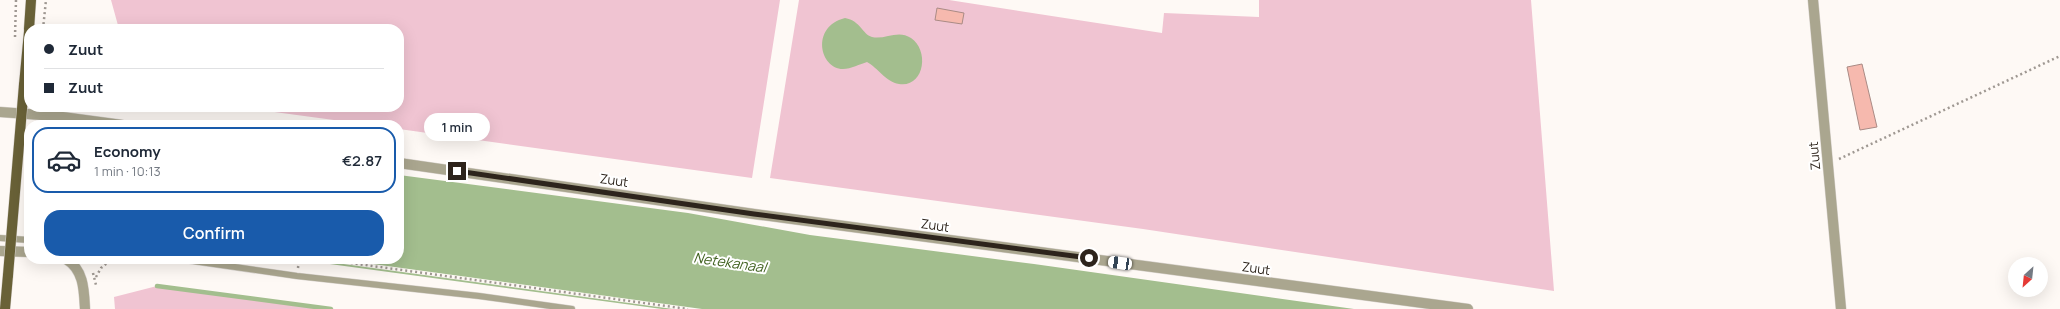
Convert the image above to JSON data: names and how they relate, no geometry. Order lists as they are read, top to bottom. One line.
{"streets":{"street":["Zuut"]},"water":["Netekanaal"],"north":"bottom left","page":{"banner":["Zuut","Zuut"],"bubble":"1 min","list":[{"name":"Economy","note":"1 min · 10:13","value":"€2.87"}],"buttons":"Confirm"}}
